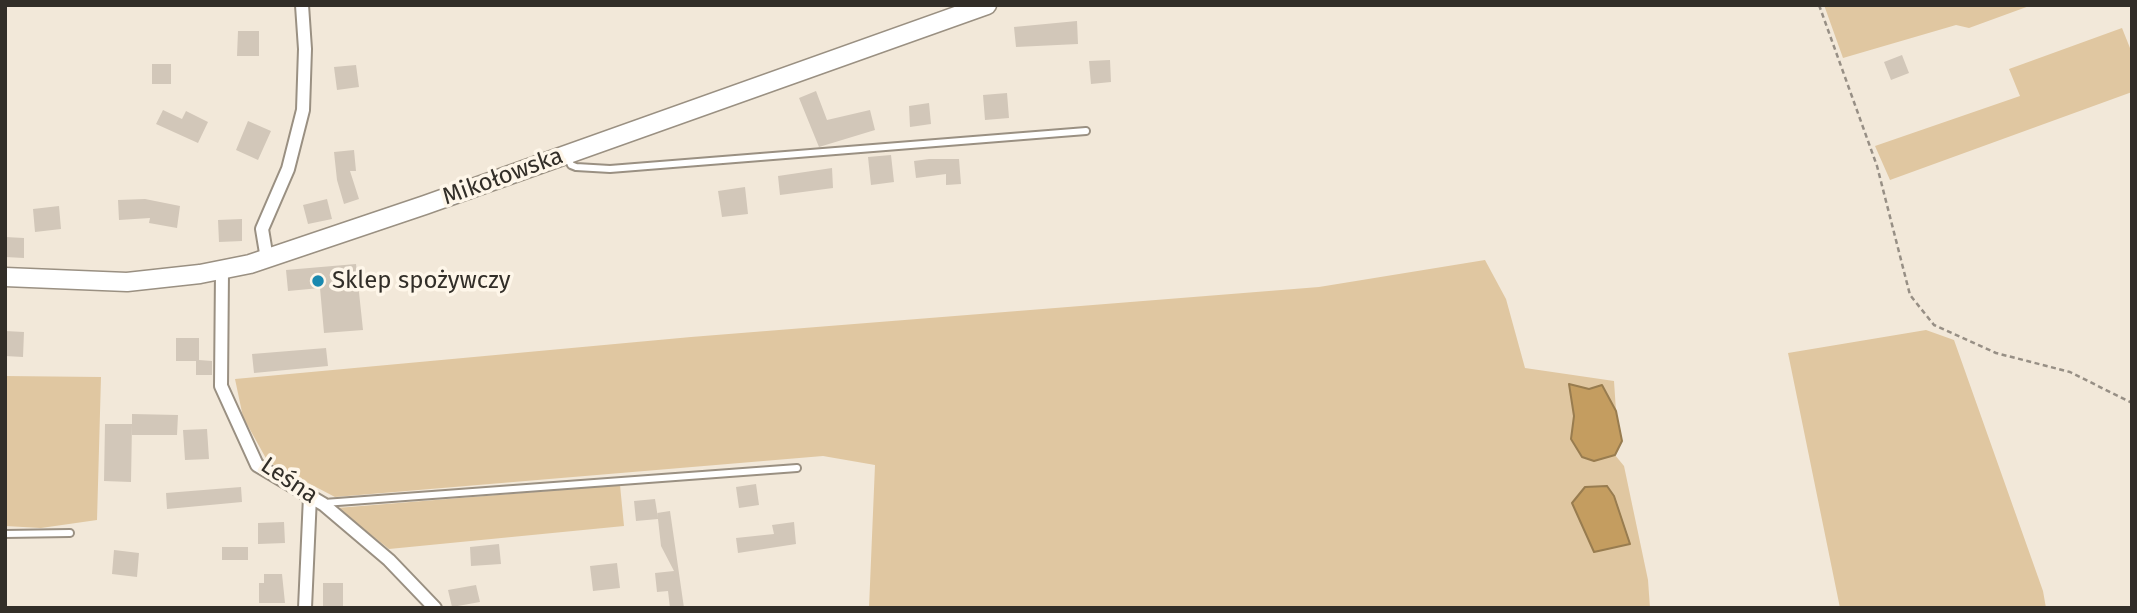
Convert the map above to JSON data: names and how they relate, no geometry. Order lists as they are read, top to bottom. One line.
{"streets":{"main road":["Mikołowska"],"street":["Leśna"]},"crossings":[["Mikołowska","Leśna"]],"places":["Sklep spożywczy"]}
